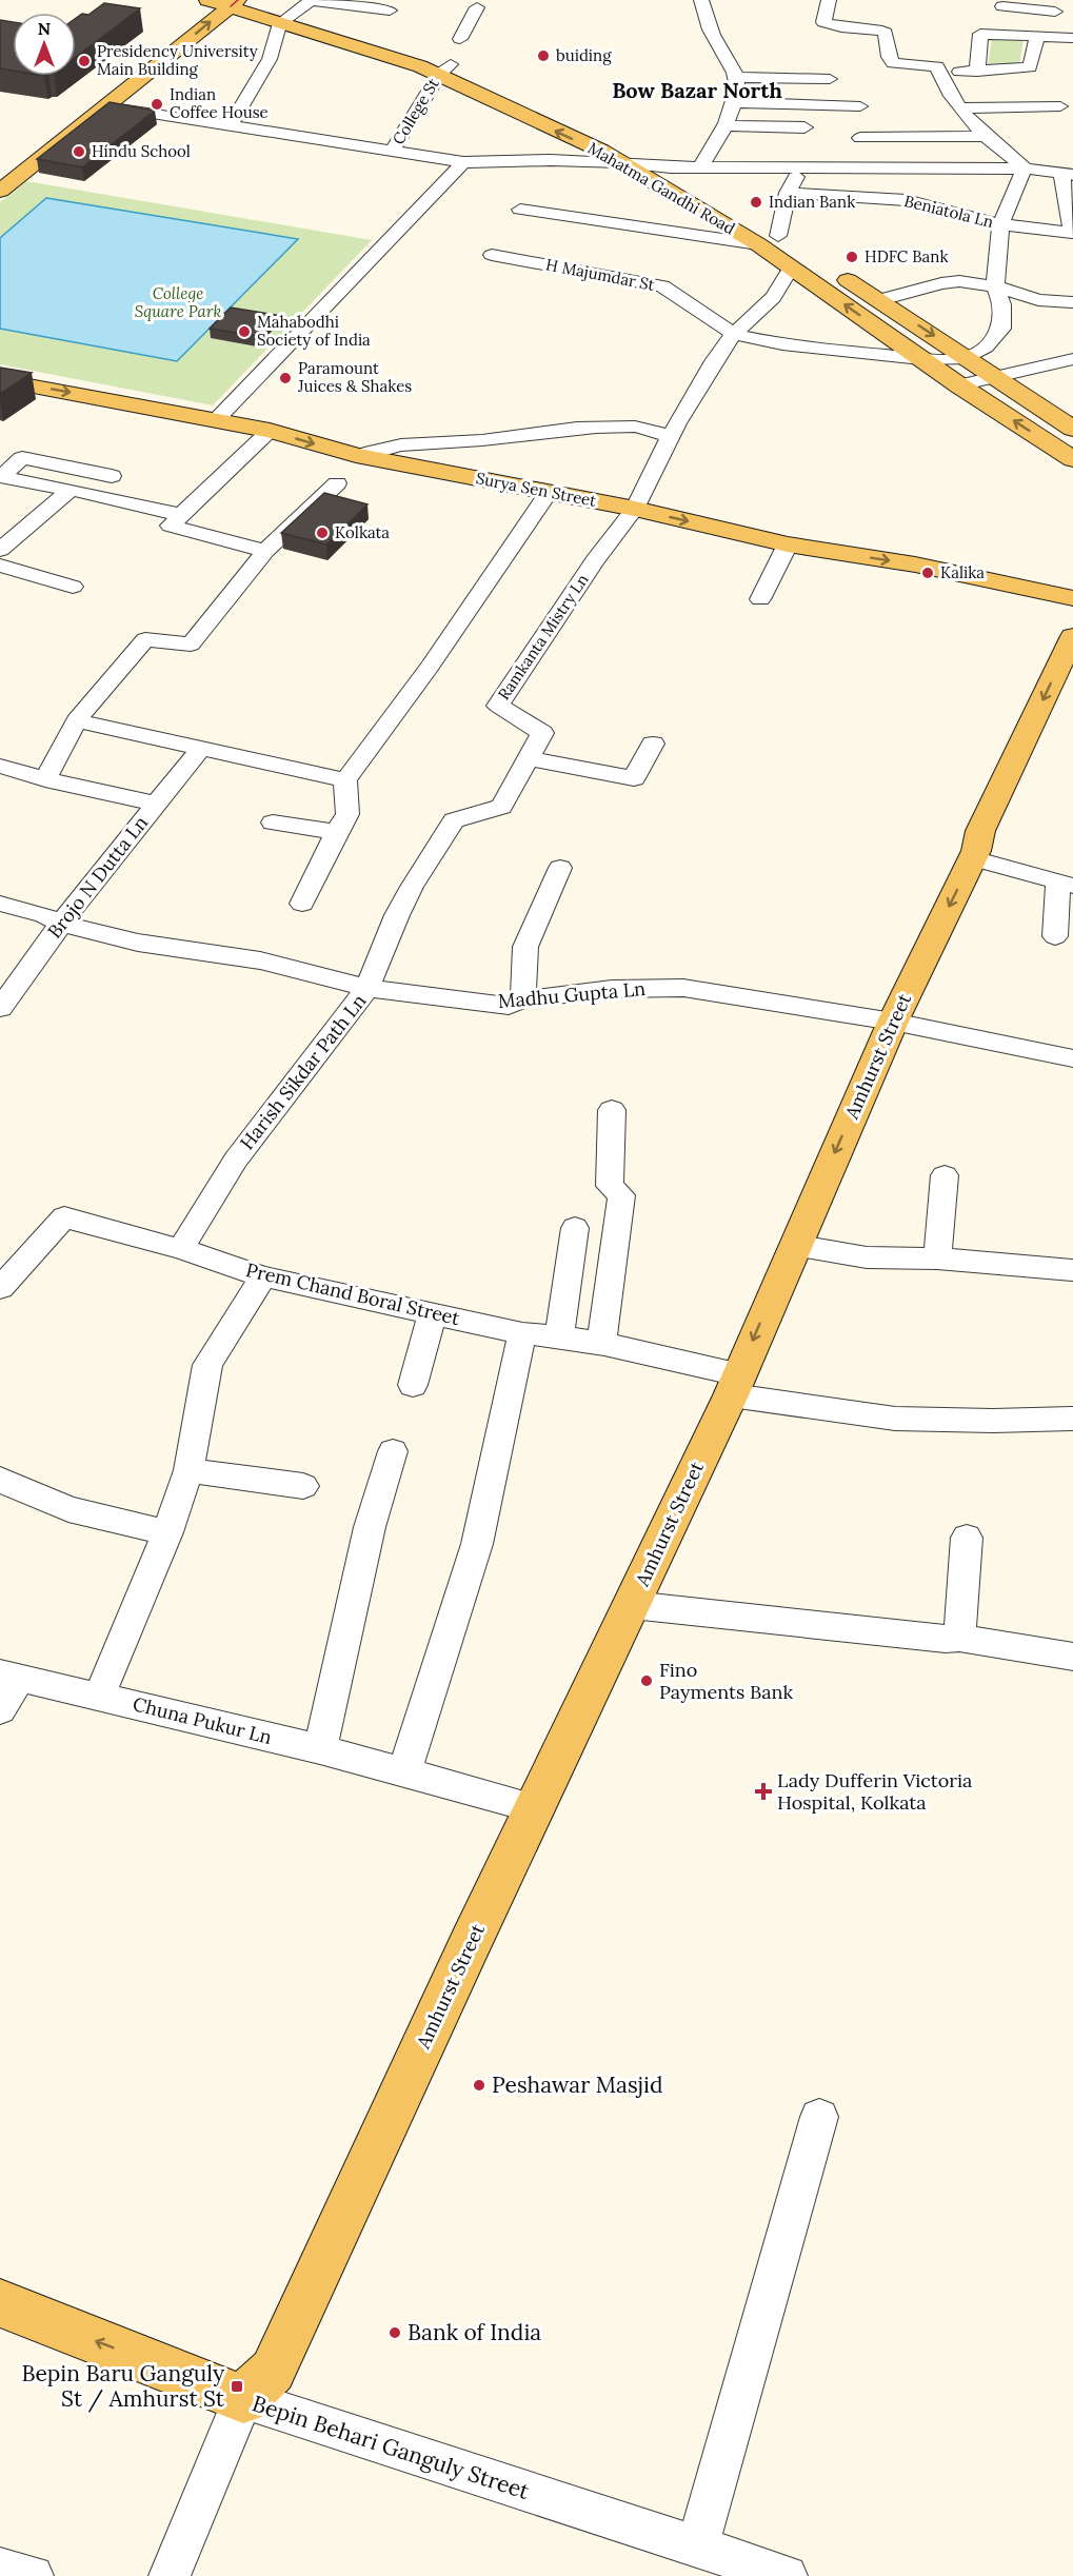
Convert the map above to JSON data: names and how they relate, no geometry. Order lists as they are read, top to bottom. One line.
{"streets":{"main road":["Mahatma Gandhi Road","Surya Sen Street","Amhurst Street","Bepin Behari Ganguly Street"],"street":["College St","Beniatola Ln","H Majumdar St","Ramkanta Mistry Ln","Brojo N Dutta Ln","Madhu Gupta Ln","Harish Sikdar Path Ln","Prem Chand Boral Street","Chuna Pukur Ln"]},"crossings":[["College St","Mahatma Gandhi Road"],["Mahatma Gandhi Road","H Majumdar St"],["Surya Sen Street","Ramkanta Mistry Ln"],["Ramkanta Mistry Ln","Harish Sikdar Path Ln"],["Brojo N Dutta Ln","Madhu Gupta Ln"],["Madhu Gupta Ln","Amhurst Street"],["Madhu Gupta Ln","Harish Sikdar Path Ln"],["Amhurst Street","Prem Chand Boral Street"],["Amhurst Street","Chuna Pukur Ln"],["Amhurst Street","Bepin Behari Ganguly Street"],["Harish Sikdar Path Ln","Prem Chand Boral Street"]],"one_way":["Amhurst Street"],"districts":["Bow Bazar North"],"parks":["College Square Park"],"places":{"other":["buiding","Presidency University Main Building","Indian Coffee House","Hindu School","Indian Bank","HDFC Bank","Mahabodhi Society of India","Paramount Juices & Shakes","Kolkata","Kalika","Fino Payments Bank","Peshawar Masjid","Bank of India"],"health":["Lady Dufferin Victoria Hospital, Kolkata"],"transit":["Bepin Baru Ganguly St / Amhurst St"]},"north":"top"}
